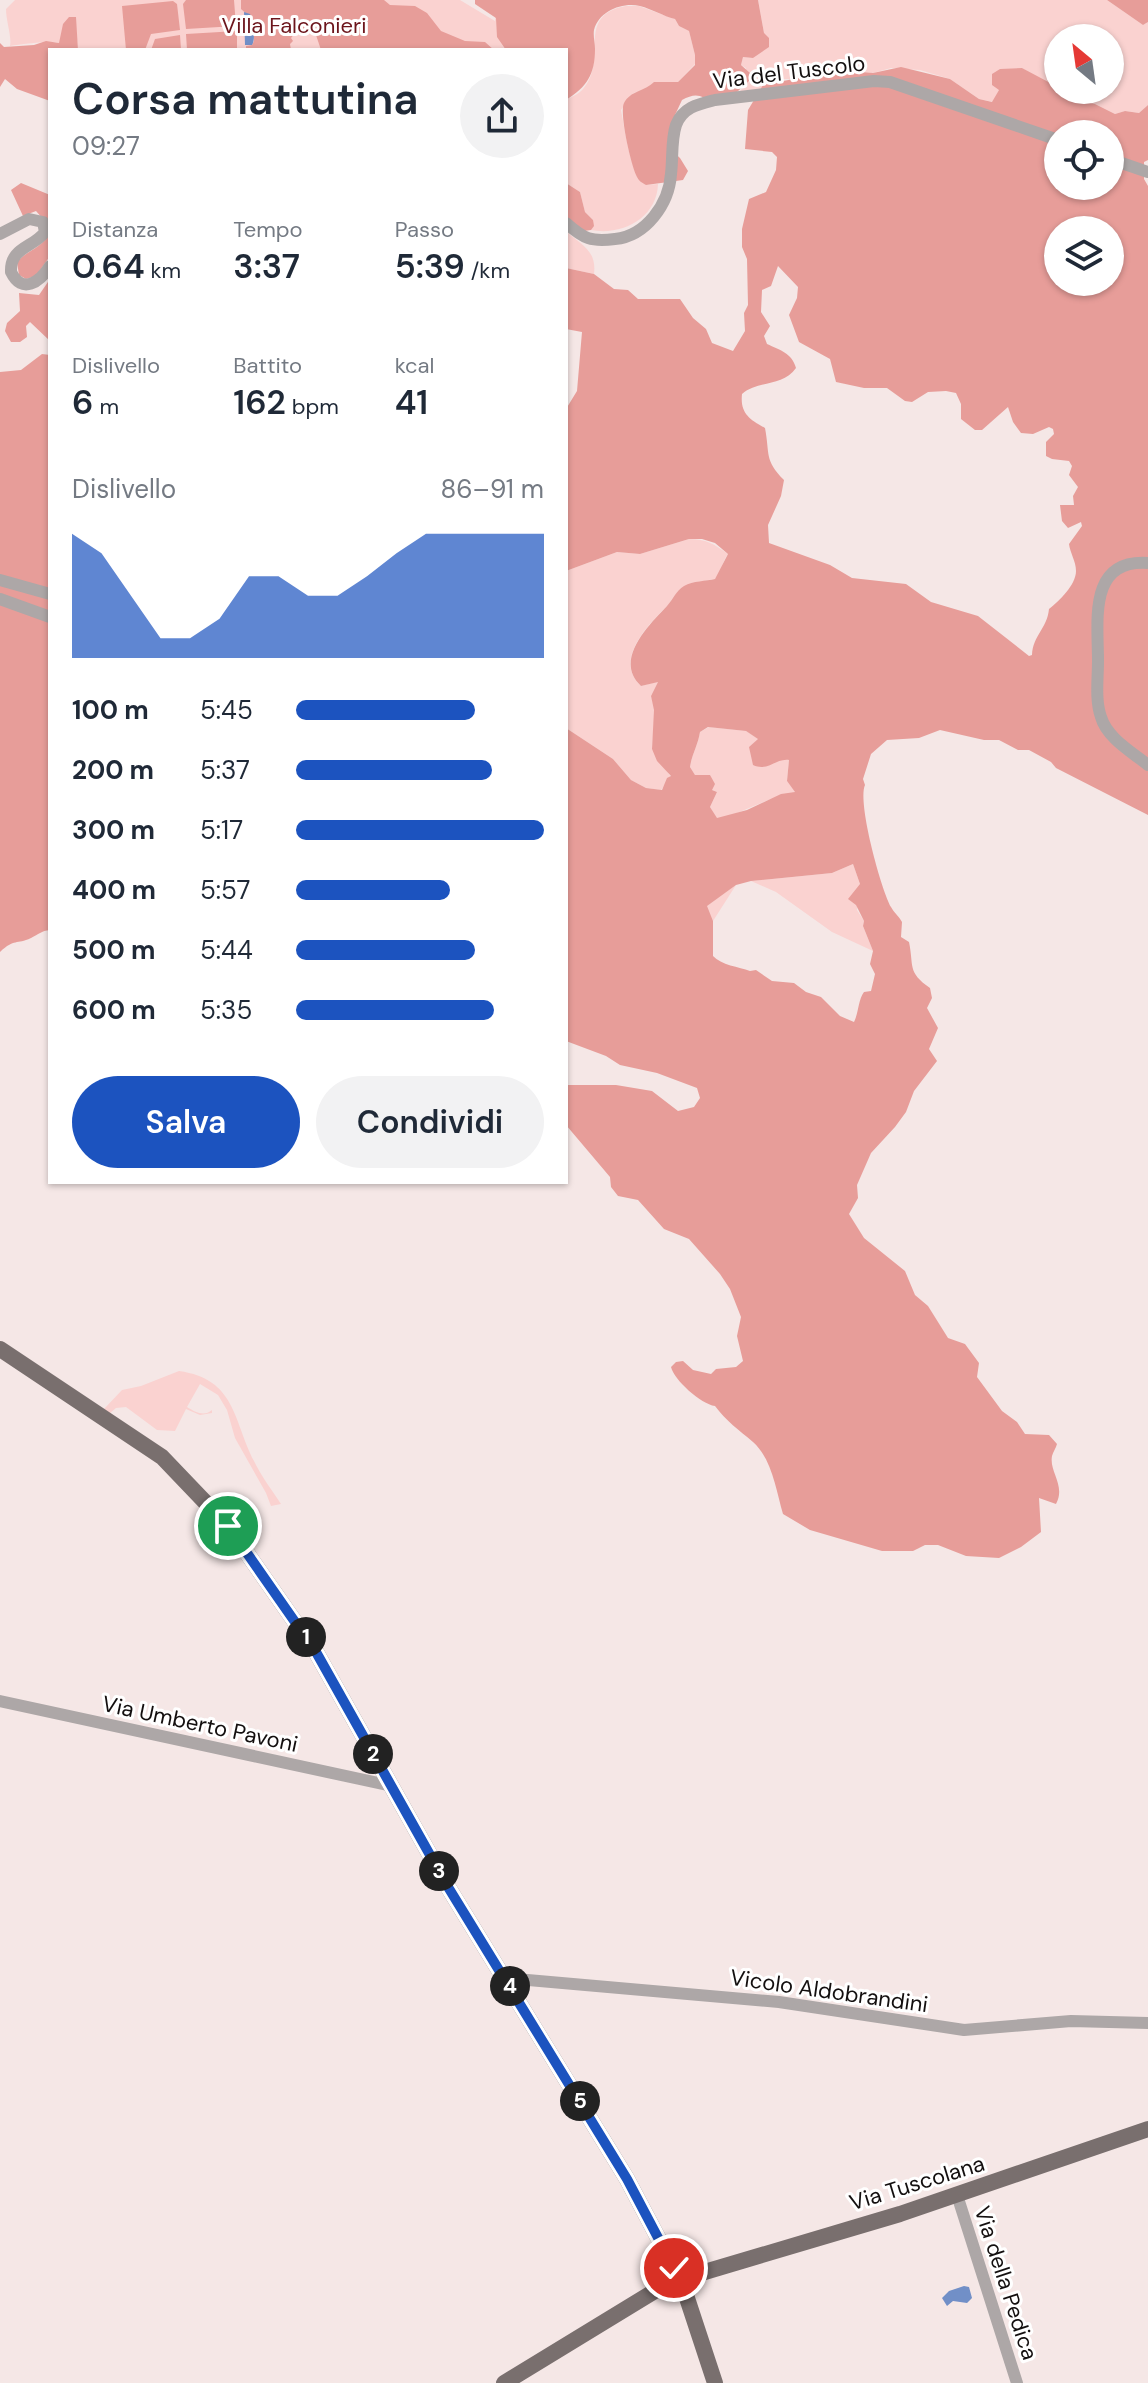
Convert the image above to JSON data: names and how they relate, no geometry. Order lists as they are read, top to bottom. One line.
{"streets":{"main road":["Via Tuscolana"],"street":["Via del Tuscolo","Via Umberto Pavoni","Vicolo Aldobrandini","Via della Pedica"]},"crossings":[["Via Tuscolana","Via della Pedica"]],"parks":["Villa Falconieri"],"north":"top left","page":{"heading":["Corsa mattutina","09:27"],"stats":[["Distanza","0.64 km"],["Tempo","3:37"],["Passo","5:39 /km"],["Dislivello","6 m"],["Battito","162 bpm"],["kcal","41"]],"chart":["Dislivello","86–91 m"],"list":[{"name":"100 m","note":"5:45"},{"name":"200 m","note":"5:37"},{"name":"300 m","note":"5:17"},{"name":"400 m","note":"5:57"},{"name":"500 m","note":"5:44"},{"name":"600 m","note":"5:35"}],"buttons":["Salva","Condividi"],"pins":["1","2","3","4","5"]}}
